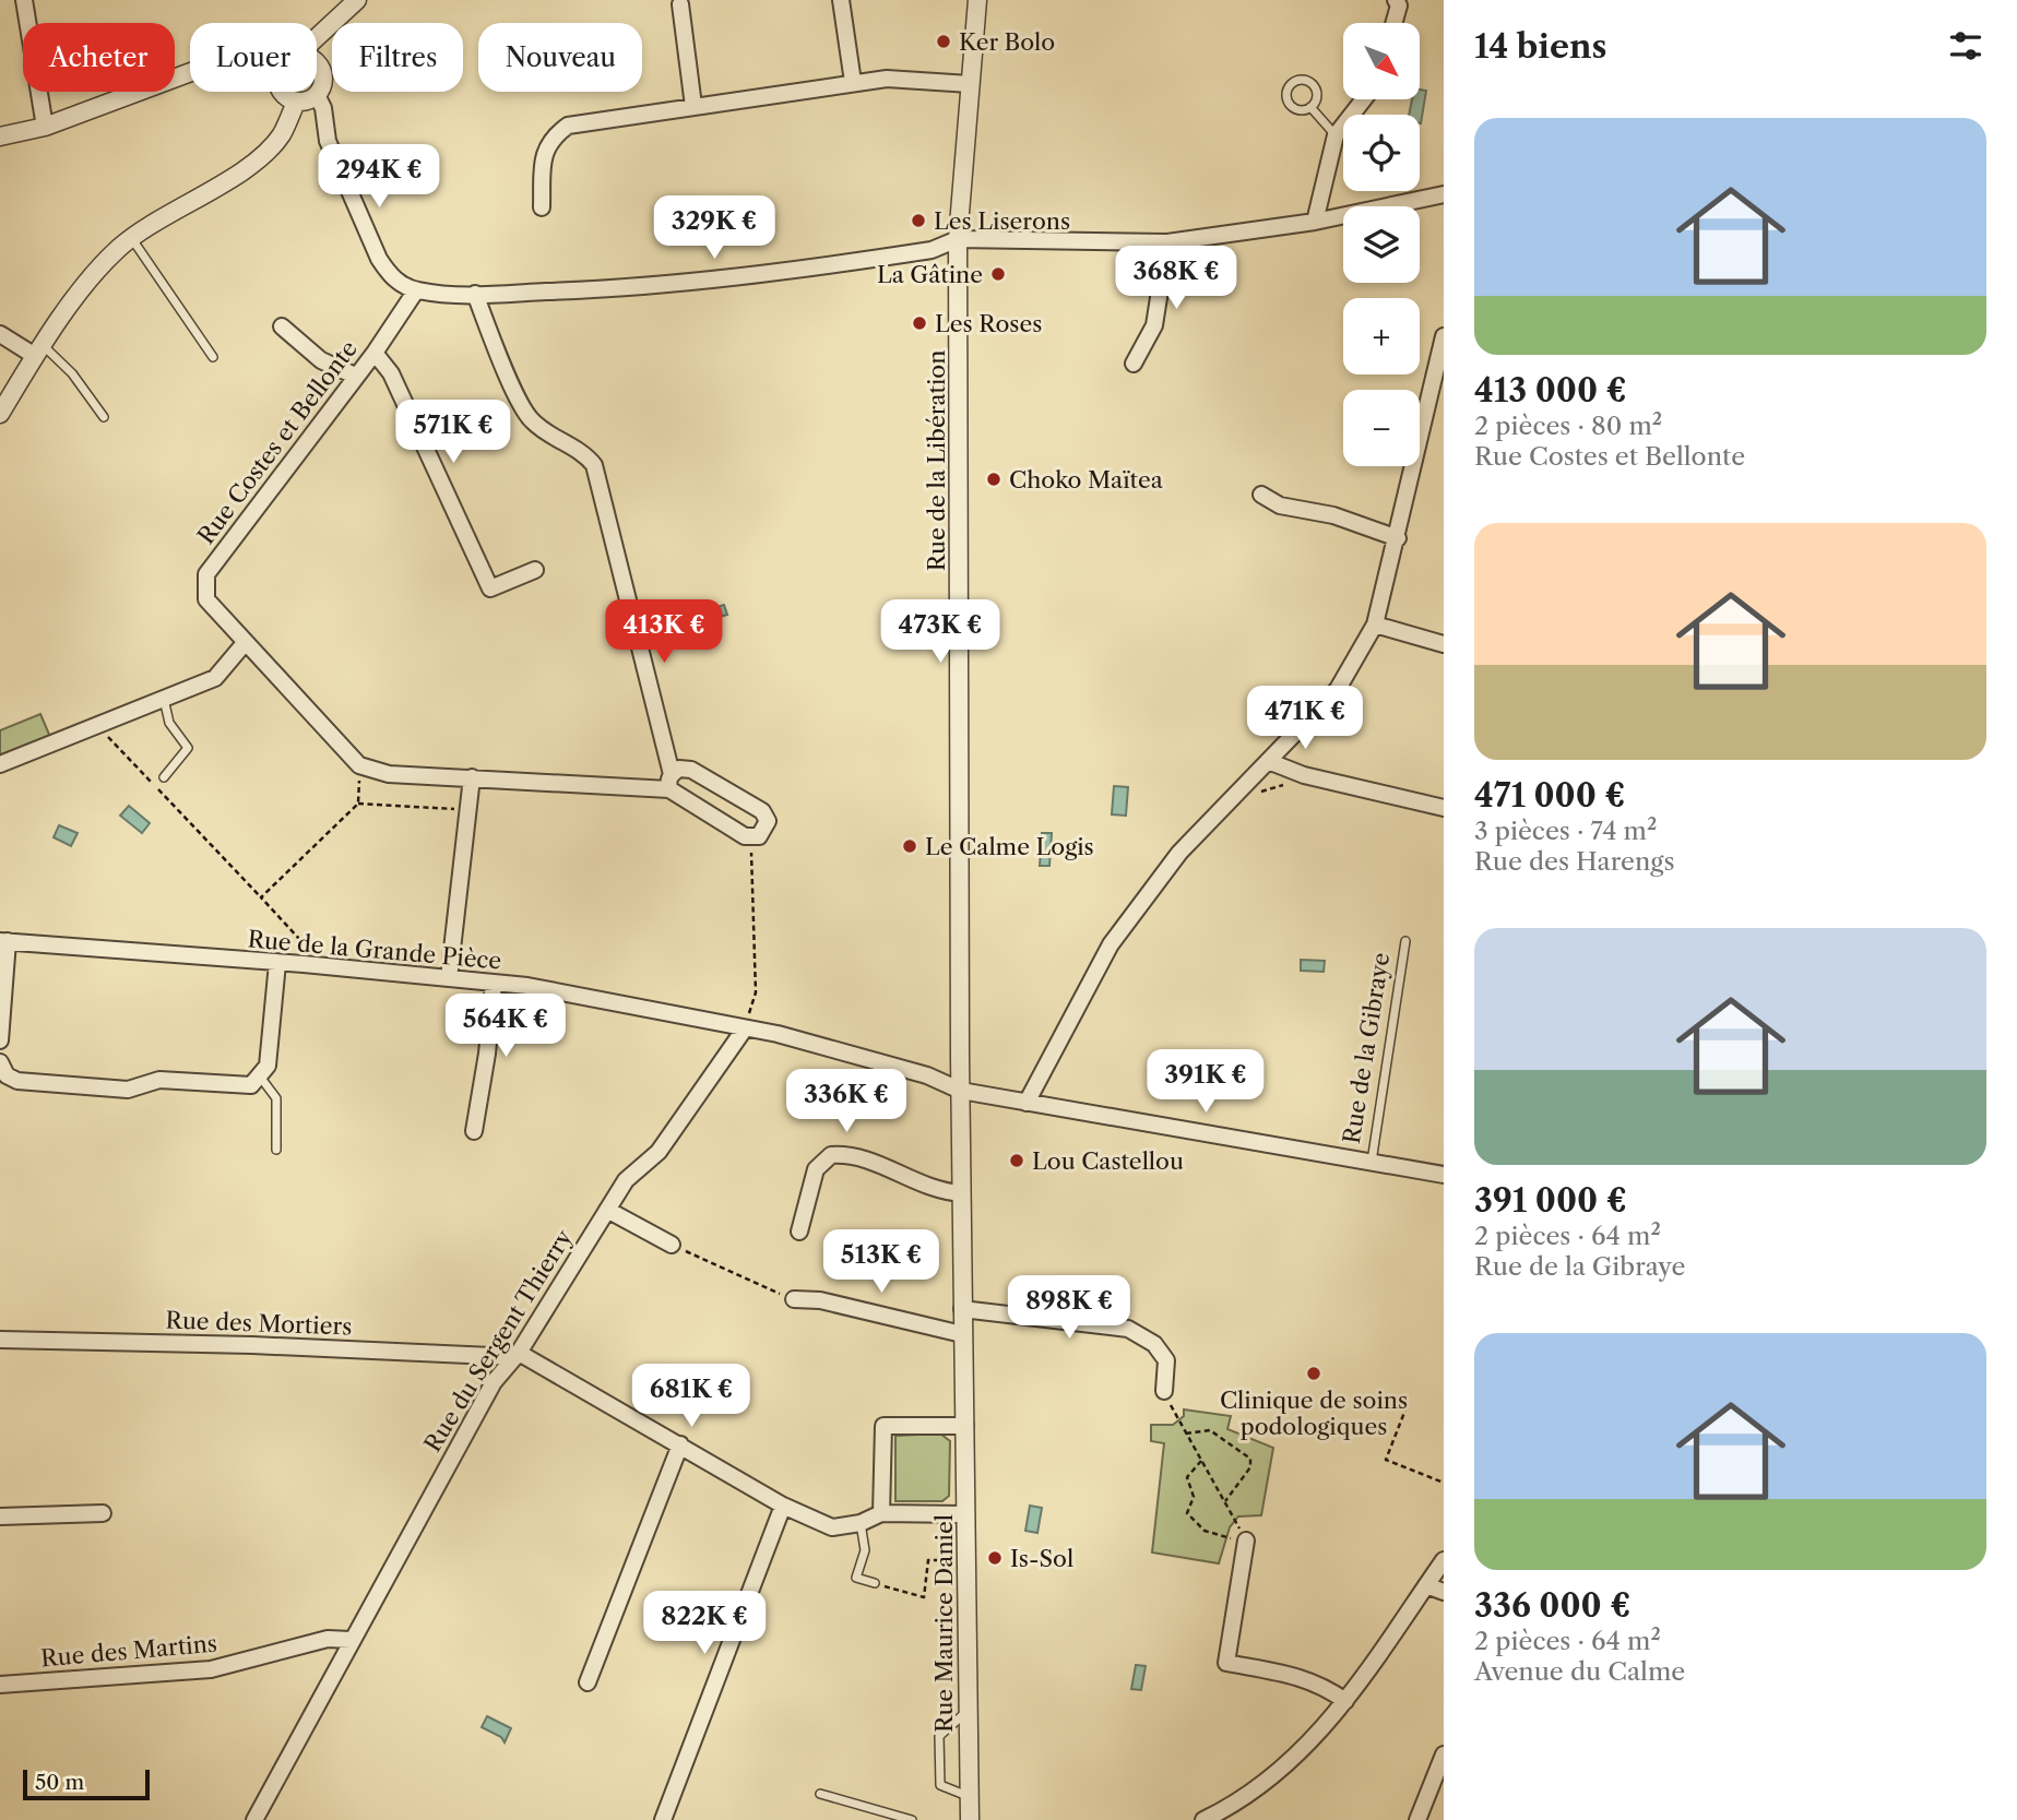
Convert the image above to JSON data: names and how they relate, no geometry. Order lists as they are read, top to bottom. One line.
{"streets":{"street":["Rue Costes et Bellonte","Rue de la Libération","Rue de la Grande Pièce","Rue de la Gibraye","Rue des Mortiers","Rue du Sergent Thierry","Rue Maurice Daniel","Rue des Martins"]},"crossings":[["Rue de la Libération","Rue de la Grande Pièce"],["Rue de la Libération","Rue de la Gibraye"],["Rue de la Libération","Rue Maurice Daniel"],["Rue de la Grande Pièce","Rue de la Gibraye"],["Rue de la Grande Pièce","Rue du Sergent Thierry"],["Rue des Mortiers","Rue du Sergent Thierry"],["Rue des Mortiers","Rue Maurice Daniel"],["Rue du Sergent Thierry","Rue des Martins"]],"places":["Ker Bolo","Les Liserons","La Gâtine","Les Roses","Choko Maïtea","Le Calme Logis","Lou Castellou","Clinique de soins podologiques","Is-Sol"],"scale_bar":"50 m","north":"bottom right","page":{"heading":"14 biens","map_buttons":["+","−"],"chip":["Acheter","Louer","Filtres","Nouveau"],"list":[{"name":"413 000 €","note":"2 pièces · 80 m² · Rue Costes et Bellonte"},{"name":"471 000 €","note":"3 pièces · 74 m² · Rue des Harengs"},{"name":"391 000 €","note":"2 pièces · 64 m² · Rue de la Gibraye"},{"name":"336 000 €","note":"2 pièces · 64 m² · Avenue du Calme"}],"price":["294K €","329K €","368K €","571K €","413K €","473K €","471K €","564K €","391K €","336K €","513K €","898K €","681K €","822K €"],"scale":"50 m"}}
